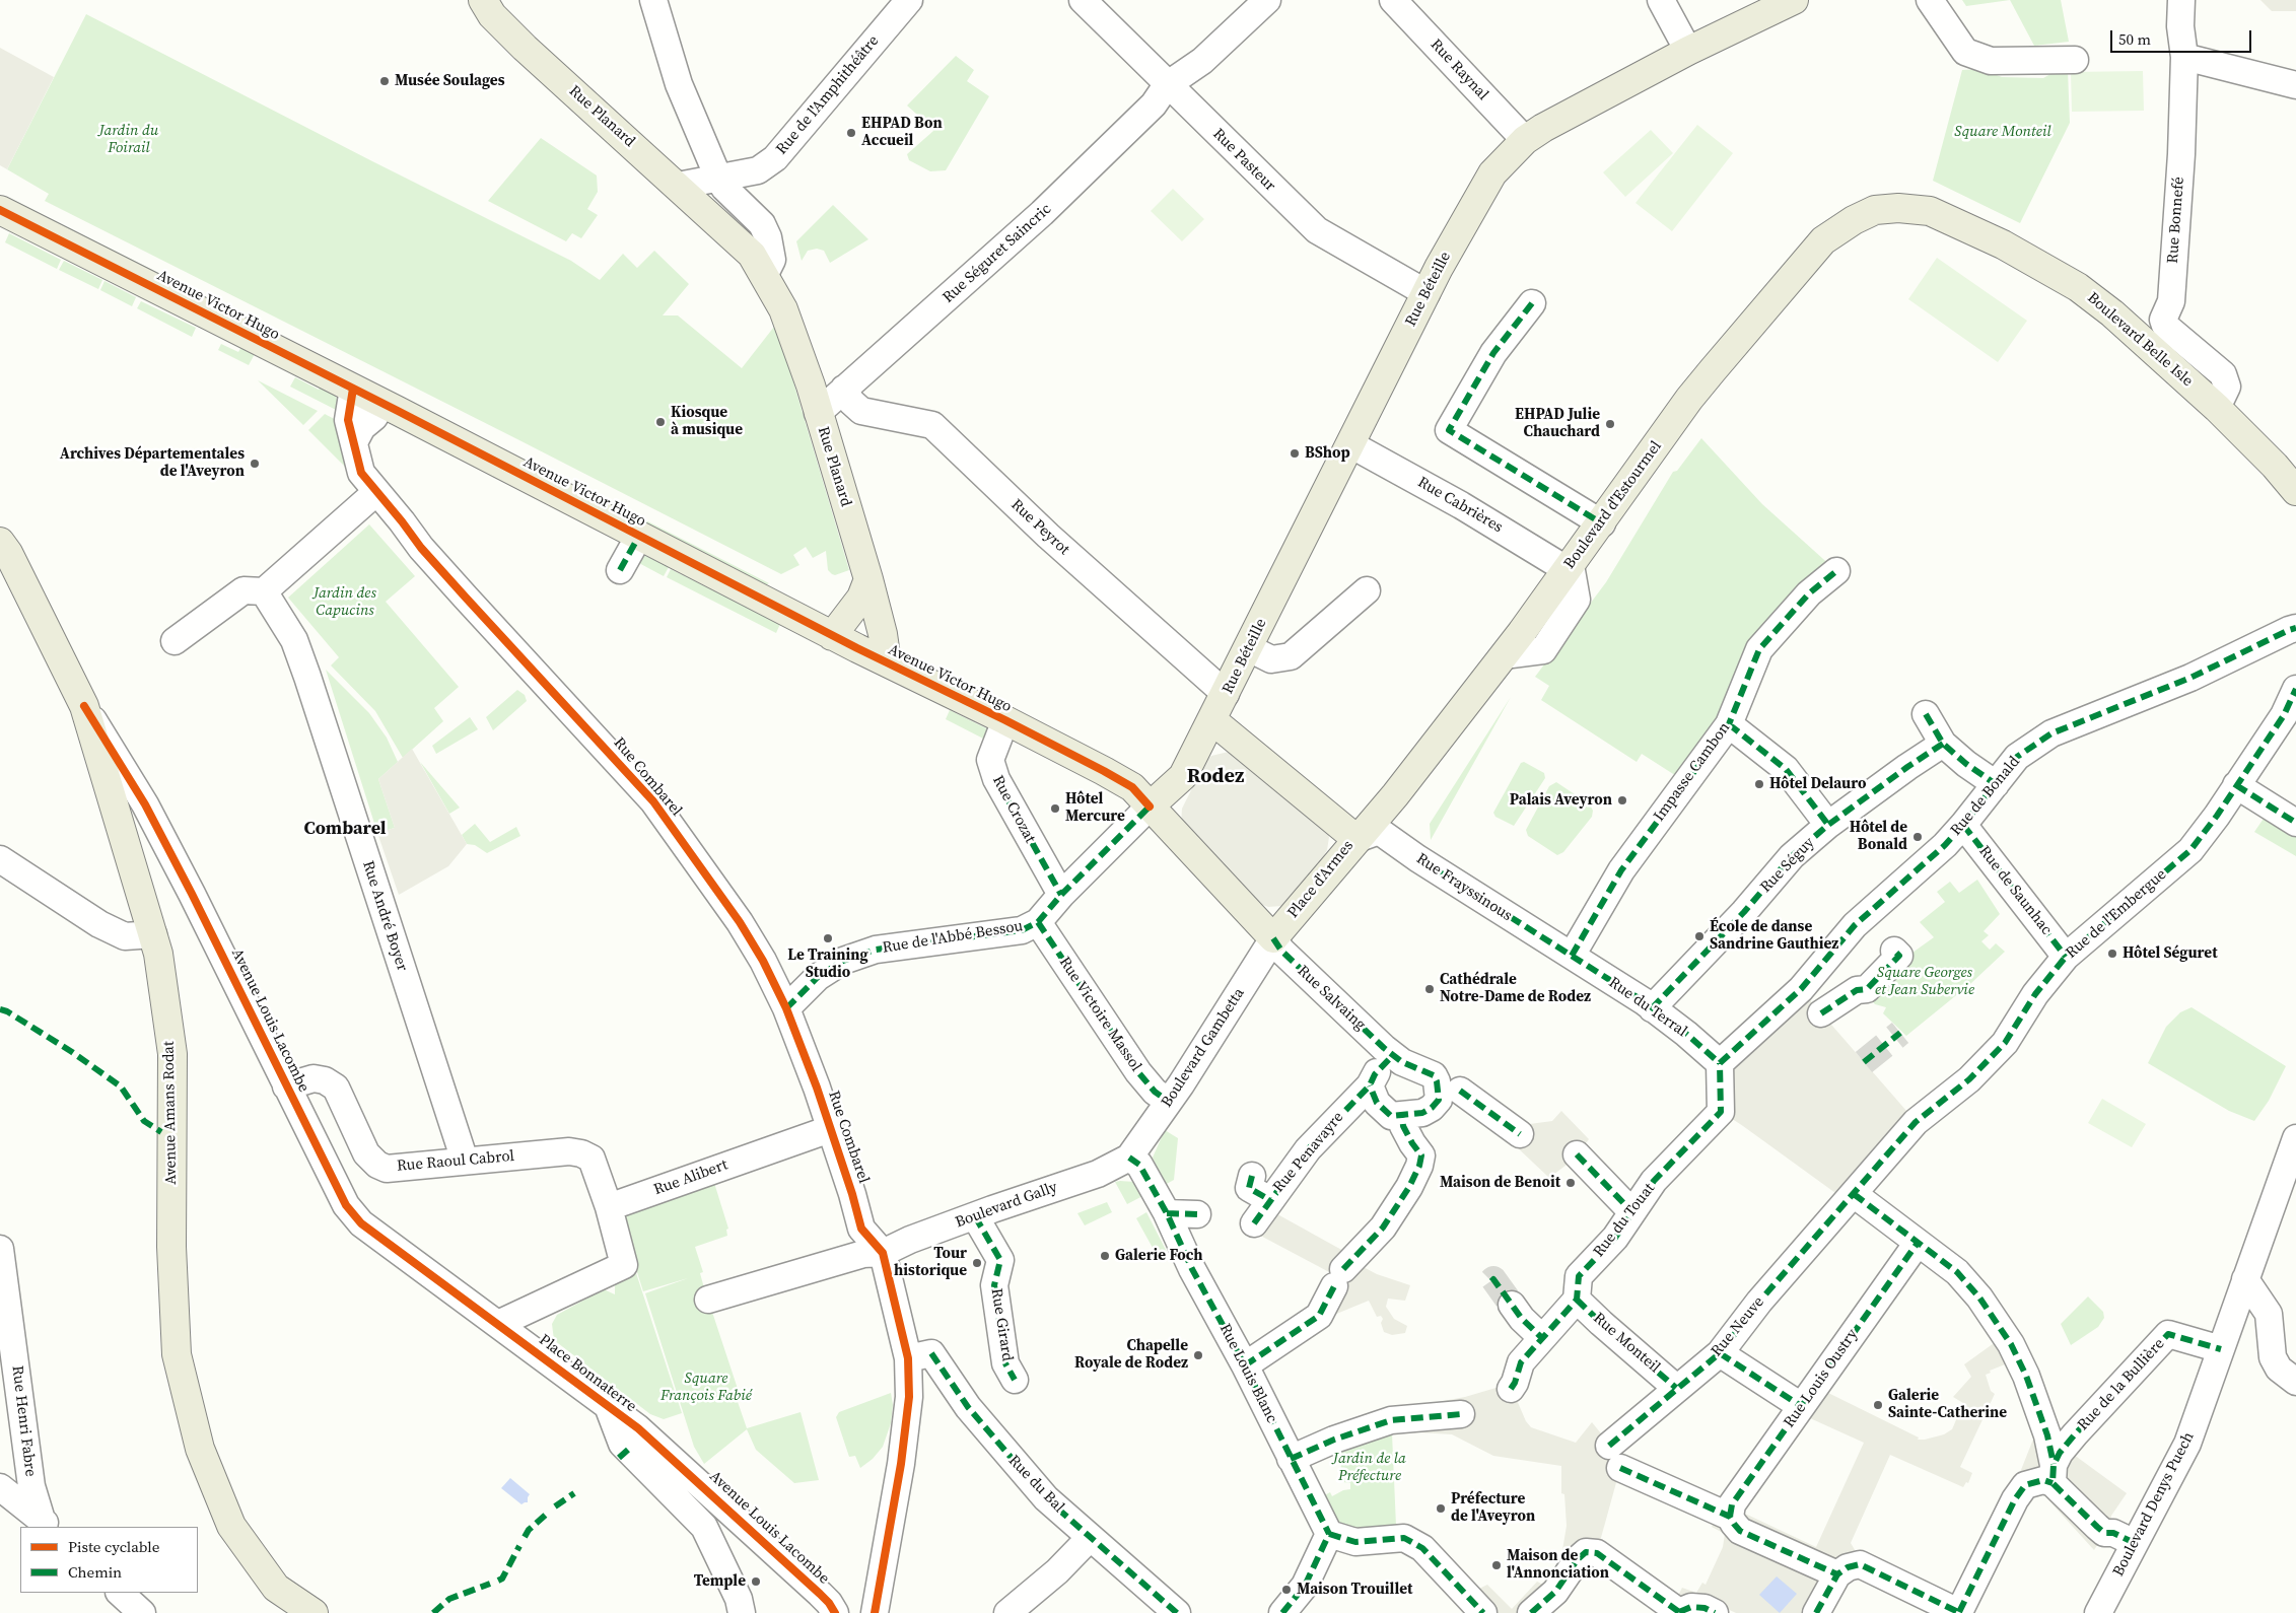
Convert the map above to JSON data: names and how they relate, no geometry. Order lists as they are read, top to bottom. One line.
{"streets":{"main road":["Rue Planard","Rue Béteille","Avenue Victor Hugo","Boulevard Belle Isle","Boulevard d'Estourmel","Place d'Armes","Avenue Amans Rodat"],"street":["Rue Raynal","Rue de l'Amphithéâtre","Rue Pasteur","Rue Bonnefé","Rue Séguret Saincric","Rue Cabrières","Rue Peyrot","Impasse Cambon","Rue Combarel","Rue de Bonald","Rue Crozat","Rue Séguy","Rue Frayssinous","Rue de Saunhac","Rue de l'Embergue","Rue André Boyer","Rue de l'Abbé Bessou","Rue Salvaing","Rue du Terral","Rue Victoire Massol","Avenue Louis Lacombe","Boulevard Gambetta","Rue Penavayre","Rue Raoul Cabrol","Rue Alibert","Boulevard Gally","Rue du Touat","Rue Girard","Rue Neuve","Rue Monteil","Place Bonnaterre","Rue Louis Blanc","Rue Louis Oustry","Rue de la Bullière","Rue Henri Fabre","Rue du Bal","Boulevard Denys Puech"]},"crossings":[["Rue Raynal","Rue Béteille"],["Rue de l'Amphithéâtre","Rue Planard"],["Rue Planard","Rue Séguret Saincric"],["Rue Planard","Avenue Victor Hugo"],["Rue Pasteur","Rue Séguret Saincric"],["Rue Pasteur","Rue Béteille"],["Rue Bonnefé","Boulevard Belle Isle"],["Rue Séguret Saincric","Rue Peyrot"],["Rue Béteille","Rue Cabrières"],["Rue Béteille","Rue Peyrot"],["Rue Béteille","Place d'Armes"],["Avenue Victor Hugo","Rue Combarel"],["Avenue Victor Hugo","Rue Crozat"],["Avenue Victor Hugo","Rue de l'Abbé Bessou"],["Boulevard Belle Isle","Boulevard d'Estourmel"],["Rue Cabrières","Boulevard d'Estourmel"],["Boulevard d'Estourmel","Place d'Armes"],["Boulevard d'Estourmel","Rue Frayssinous"],["Impasse Cambon","Rue Frayssinous"],["Impasse Cambon","Rue du Terral"],["Rue Combarel","Rue de l'Abbé Bessou"],["Rue Combarel","Rue Alibert"],["Rue Combarel","Boulevard Gally"],["Rue de Bonald","Rue de Saunhac"],["Rue de Bonald","Rue du Terral"],["Rue de Bonald","Rue du Touat"],["Rue Crozat","Rue de l'Abbé Bessou"],["Rue Séguy","Rue du Terral"],["Place d'Armes","Rue Frayssinous"],["Place d'Armes","Rue Salvaing"],["Place d'Armes","Boulevard Gambetta"],["Rue Frayssinous","Rue du Terral"],["Rue de Saunhac","Rue de l'Embergue"],["Rue de l'Embergue","Rue Neuve"],["Rue André Boyer","Rue Raoul Cabrol"],["Rue de l'Abbé Bessou","Rue Victoire Massol"],["Rue Salvaing","Boulevard Gambetta"],["Rue Salvaing","Rue Penavayre"],["Rue du Terral","Rue du Touat"],["Rue Victoire Massol","Boulevard Gambetta"],["Avenue Louis Lacombe","Avenue Amans Rodat"],["Avenue Louis Lacombe","Rue Raoul Cabrol"],["Avenue Louis Lacombe","Place Bonnaterre"],["Boulevard Gambetta","Boulevard Gally"],["Boulevard Gambetta","Rue Louis Blanc"],["Rue Raoul Cabrol","Rue Alibert"],["Boulevard Gally","Rue Girard"],["Boulevard Gally","Rue Louis Blanc"],["Rue du Touat","Rue Monteil"],["Rue Neuve","Rue Monteil"],["Rue Neuve","Rue Louis Oustry"],["Rue de la Bullière","Boulevard Denys Puech"]],"districts":["Rodez","Combarel"],"parks":["Jardin du Foirail","Square Monteil","Jardin des Capucins","Square Georges et Jean Subervie","Square François Fabié","Jardin de la Préfecture"],"places":["Musée Soulages","EHPAD Bon Accueil","Kiosque à musique","EHPAD Julie Chauchard","BShop","Archives Départementales de l'Aveyron","Hôtel Delauro","Palais Aveyron","Hôtel Mercure","Hôtel de Bonald","École de danse Sandrine Gauthiez","Le Training Studio","Hôtel Séguret","Cathédrale Notre-Dame de Rodez","Maison de Benoit","Galerie Foch","Tour historique","Chapelle Royale de Rodez","Galerie Sainte-Catherine","Préfecture de l'Aveyron","Maison de l'Annonciation","Temple","Maison Trouillet"],"legend":["Piste cyclable","Chemin"],"scale_bar":"50 m"}
